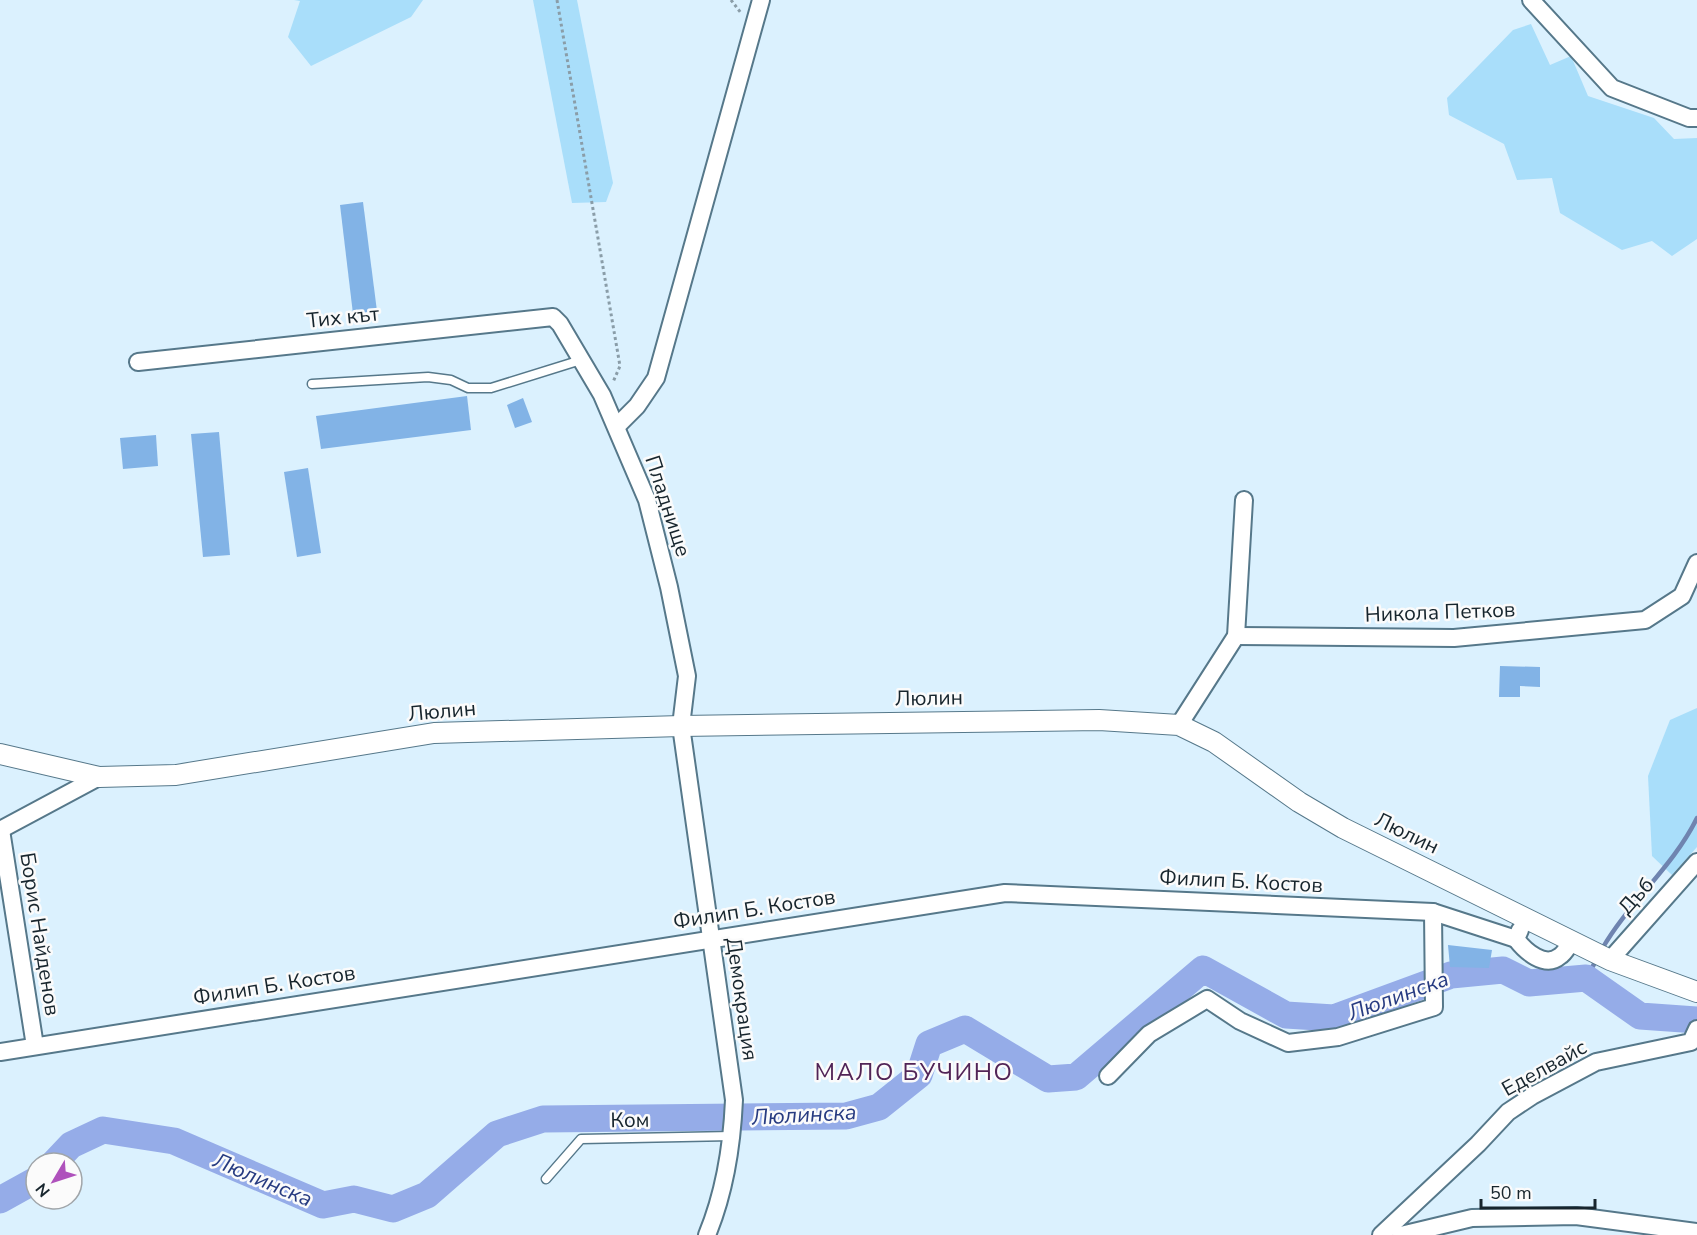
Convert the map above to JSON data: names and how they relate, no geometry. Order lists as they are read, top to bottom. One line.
{"streets":{"street":["Тих кът","Пладнище","Никола Петков","Люлин","Филип Б. Костов","Дъб","Борис Найденов","Демокрация","Еделвайс"],"lane":["Ком"]},"crossings":[["Тих кът","Пладнище"],["Пладнище","Люлин"],["Пладнище","Демокрация"],["Люлин","Дъб"],["Люлин","Демокрация"],["Филип Б. Костов","Борис Найденов"],["Филип Б. Костов","Демокрация"],["Демокрация","Ком"]],"districts":["МАЛО БУЧИНО"],"water":["Люлинска"],"scale_bar":"50 m","north":"bottom left"}
